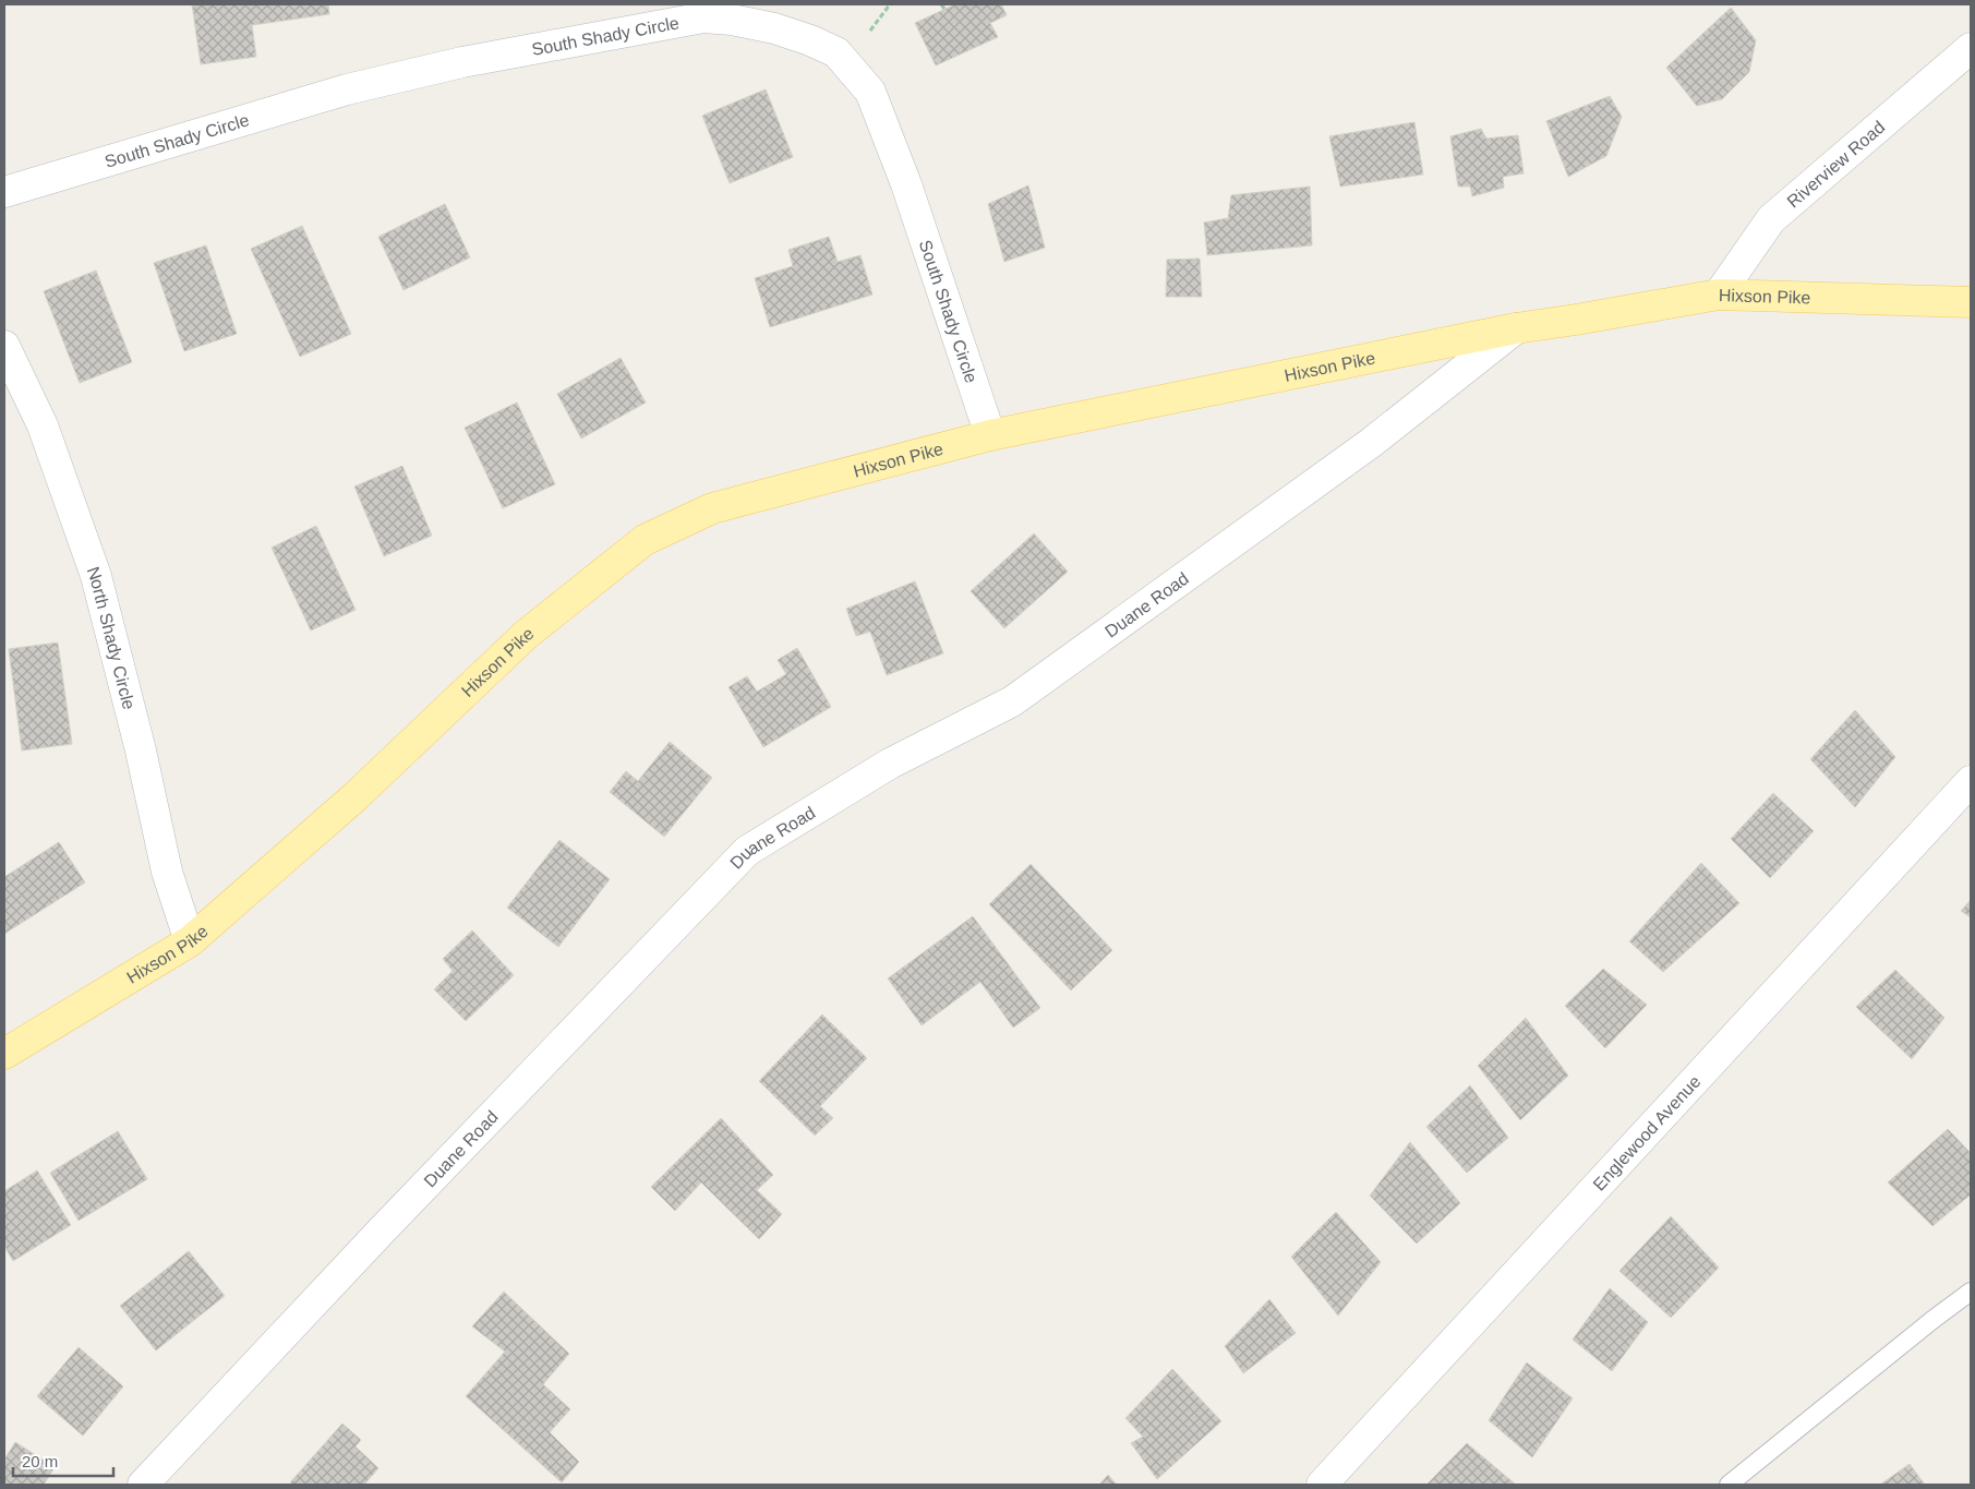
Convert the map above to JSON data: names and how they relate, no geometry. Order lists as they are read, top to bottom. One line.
{"streets":{"main road":["Hixson Pike"],"street":["South Shady Circle","Riverview Road","Duane Road","North Shady Circle","Englewood Avenue"]},"crossings":[["South Shady Circle","Hixson Pike"],["Riverview Road","Hixson Pike"],["Hixson Pike","Duane Road"],["Hixson Pike","North Shady Circle"]],"scale_bar":"20 m"}
